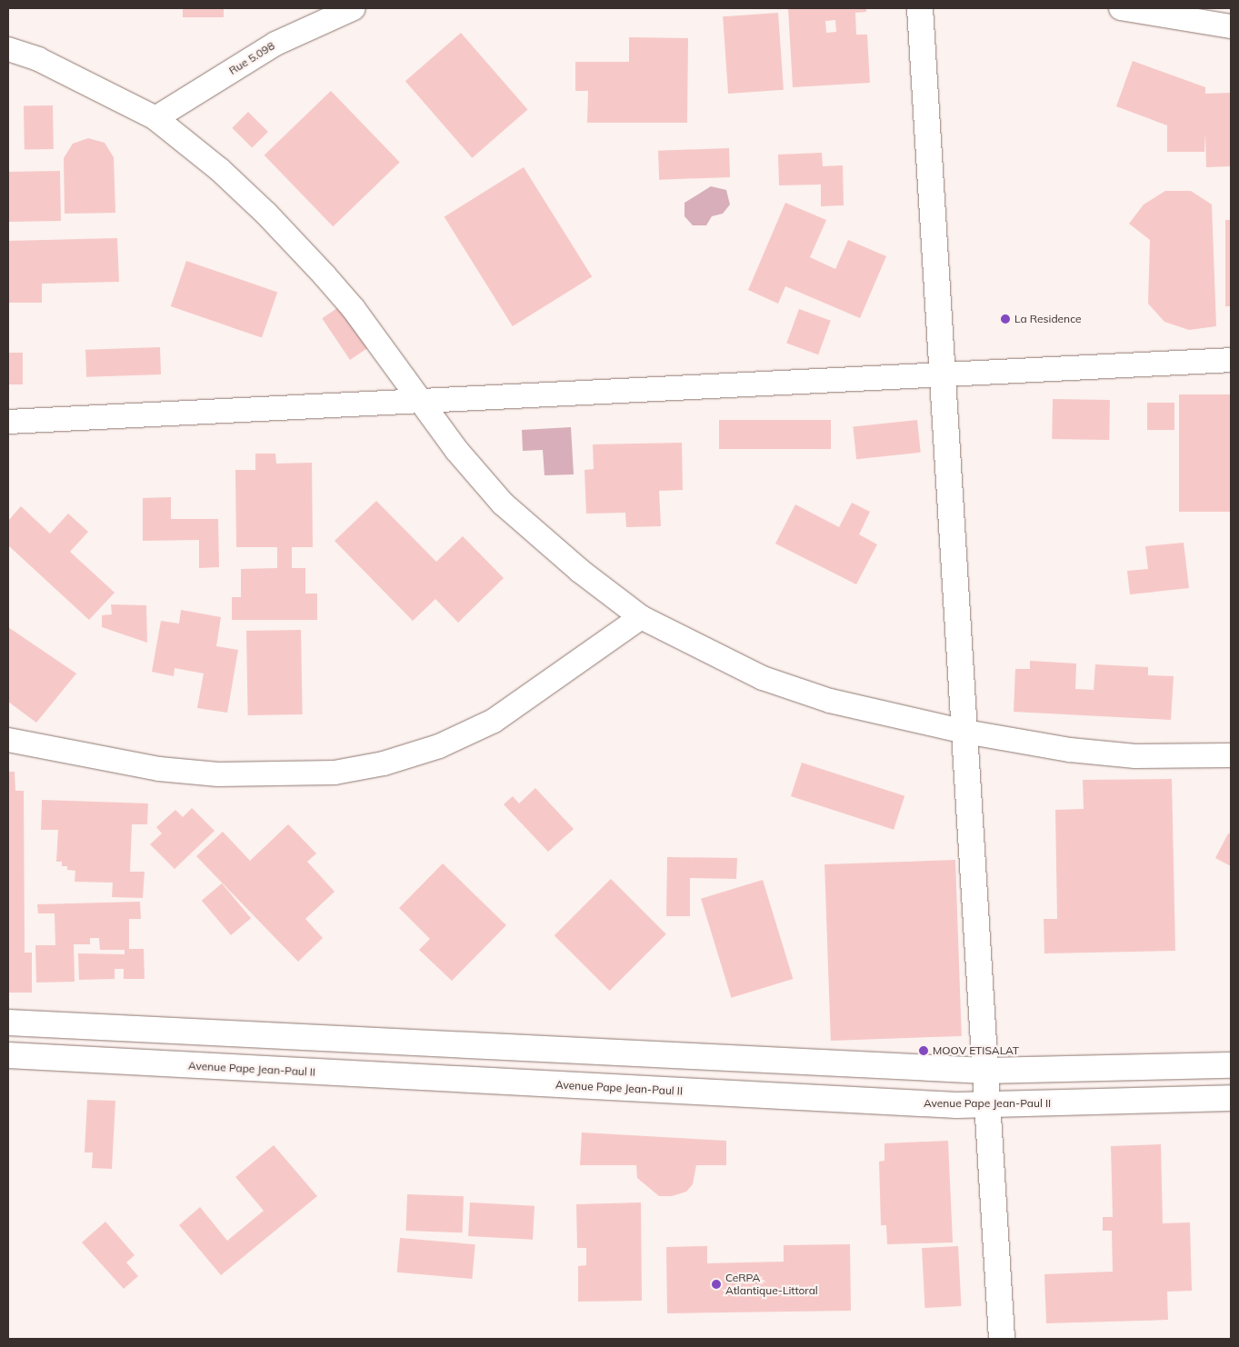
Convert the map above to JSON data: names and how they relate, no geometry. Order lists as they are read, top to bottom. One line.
{"streets":{"main road":["Avenue Pape Jean-Paul II"],"street":["Rue 5.098"]},"places":["La Residence","MOOV ETISALAT","CeRPA Atlantique-Littoral"]}
